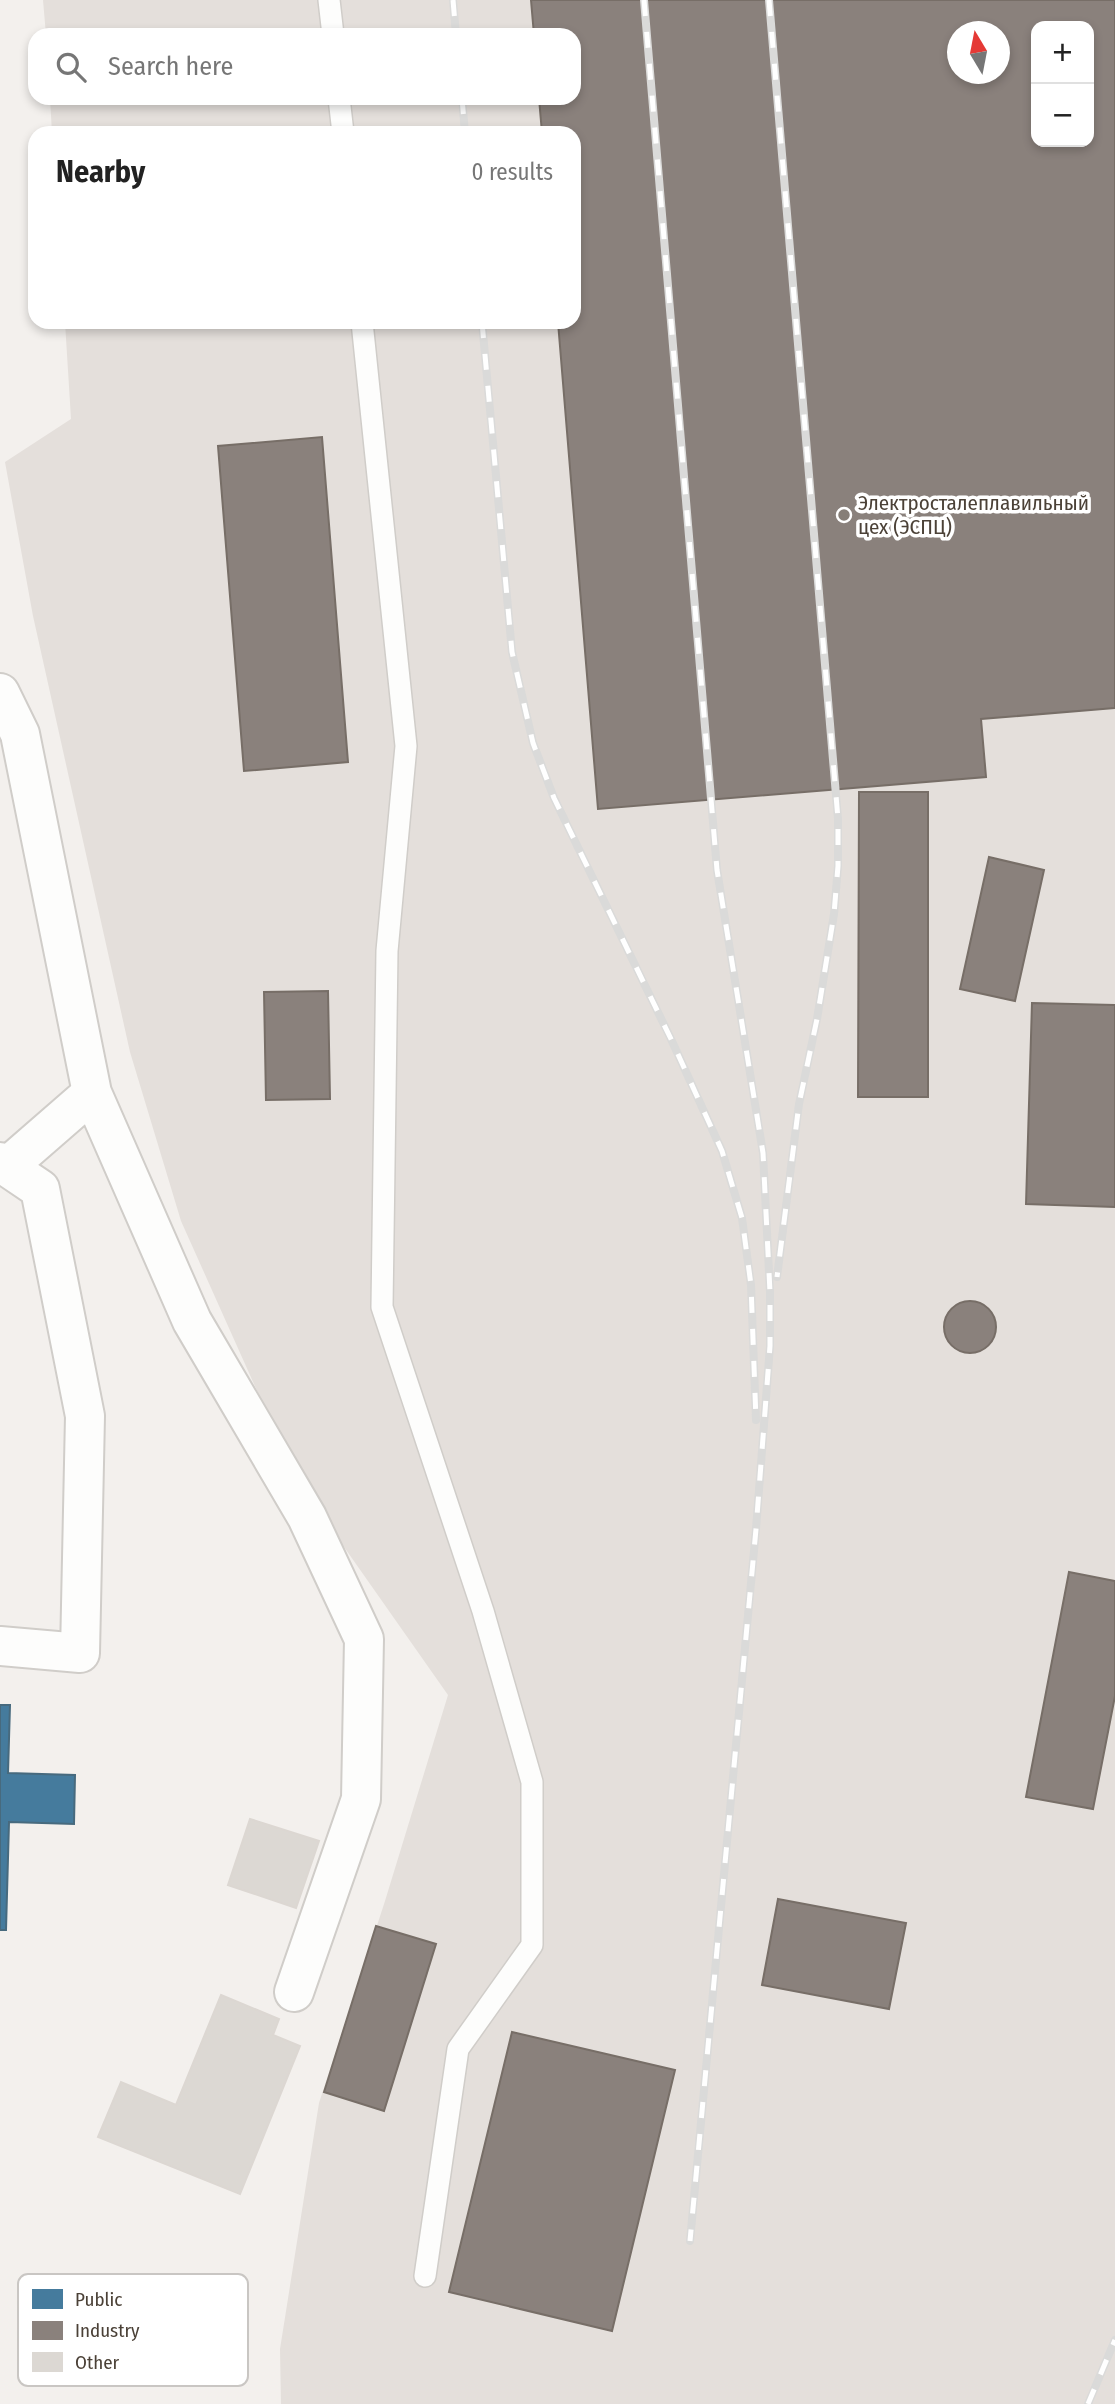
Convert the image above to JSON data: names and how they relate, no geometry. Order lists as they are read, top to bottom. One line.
{"places":["Электросталеплавильный цех (ЭСПЦ)"],"legend":["Public","Industry","Other"],"north":"top","page":{"map_buttons":["+","−"],"search":"Search here","heading":["Nearby","0 results"]}}
